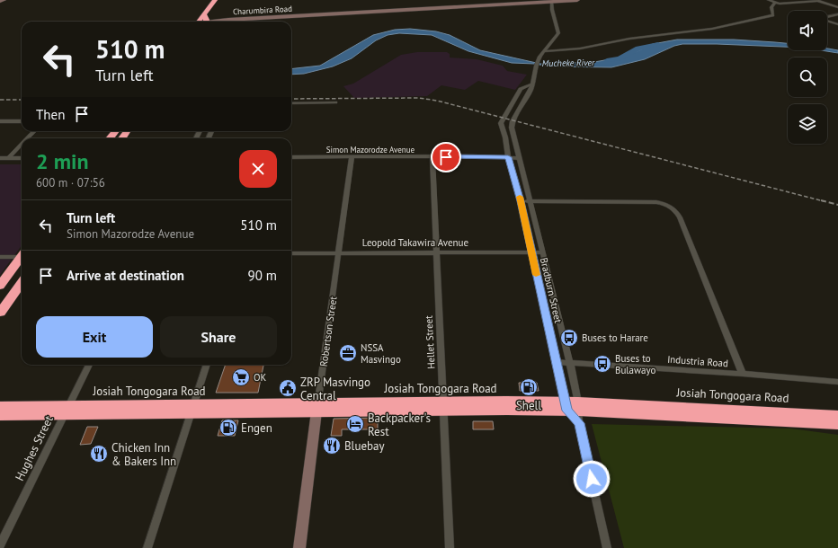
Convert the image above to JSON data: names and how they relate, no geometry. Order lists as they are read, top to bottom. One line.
{"streets":{"highway":["Josiah Tongogara Road"],"street":["Charumbira Road","Simon Mazorodze Avenue","Leopold Takawira Avenue","Bradburn Street","Robertson Street","Hellet Street","Industria Road","Hughes Street"]},"crossings":[["Simon Mazorodze Avenue","Bradburn Street"],["Simon Mazorodze Avenue","Robertson Street"],["Simon Mazorodze Avenue","Hellet Street"],["Leopold Takawira Avenue","Bradburn Street"],["Leopold Takawira Avenue","Robertson Street"],["Leopold Takawira Avenue","Hellet Street"],["Bradburn Street","Industria Road"],["Bradburn Street","Josiah Tongogara Road"],["Robertson Street","Josiah Tongogara Road"],["Hellet Street","Josiah Tongogara Road"],["Josiah Tongogara Road","Hughes Street"]],"water":["Mucheke River"],"places":{"bus stop":["Buses to Harare","Buses to Bulawayo"],"office":["NSSA Masvingo"],"supermarket":["OK"],"fuel station":["Shell","Engen"],"public building":["ZRP Masvingo Central"],"hotel":["Backpacker's Rest"],"restaurant":["Bluebay","Chicken Inn & Bakers Inn"]},"page":{"turn":["510 m","Turn left"],"then":"Then","heading":["2 min","600 m · 07:56"],"list":[{"name":"Turn left","note":"Simon Mazorodze Avenue","value":"510 m"},{"name":"Arrive at destination","value":"90 m"}],"buttons":["Exit","Share"]}}
